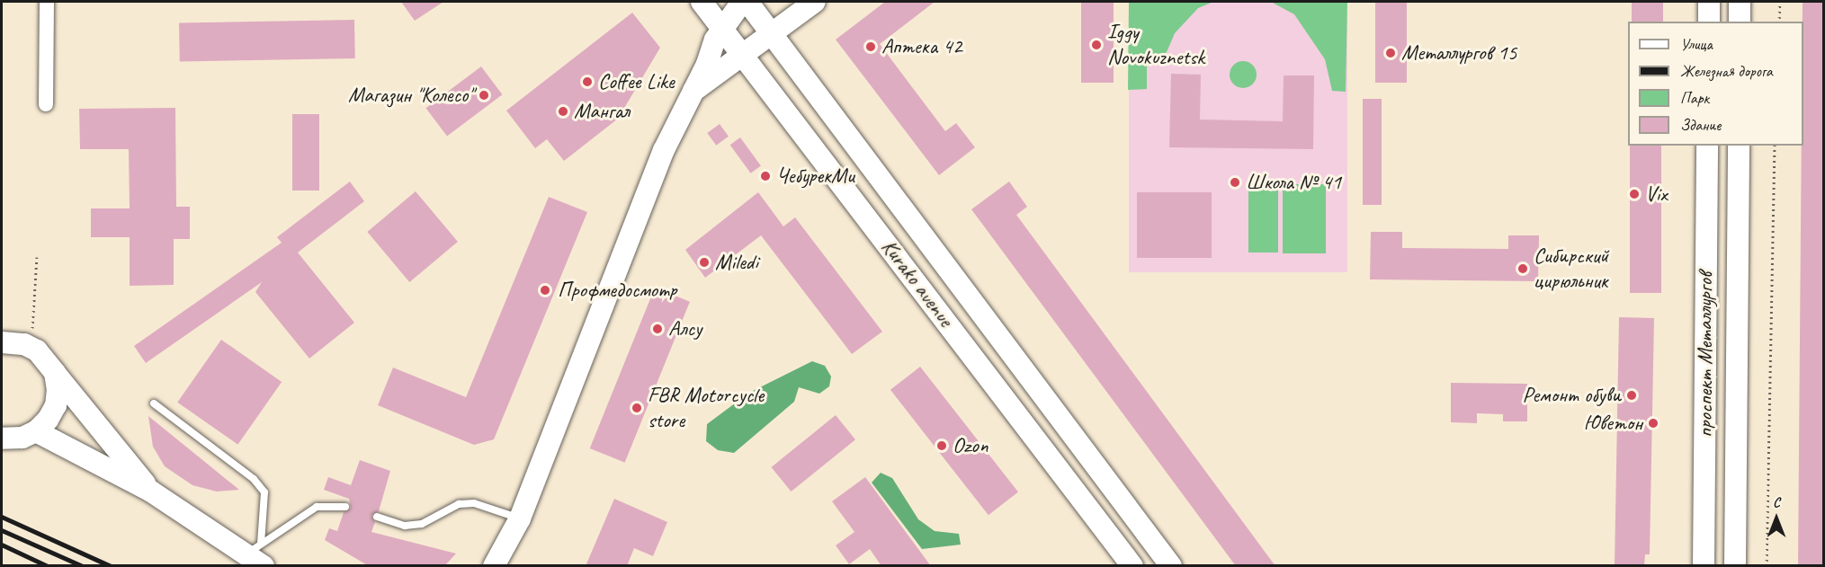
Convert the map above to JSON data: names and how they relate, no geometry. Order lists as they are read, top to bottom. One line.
{"streets":{"main road":["Kurako avenue","проспект Металлургов"]},"places":["Iggy Novokuznetsk","Аптека 42","Металлургов 15","Coffee Like","Магазин \"Колесо\"","Мангал","ЧебурекМи","Школа № 41","Vix","Miledi","Сибирский цирюльник","Профмедосмотр","Алсу","Ремонт обуви","FBR Motorcycle store","Юветон","Ozon"],"legend":["Улица","Железная дорога","Парк","Здание"],"north":"top"}
